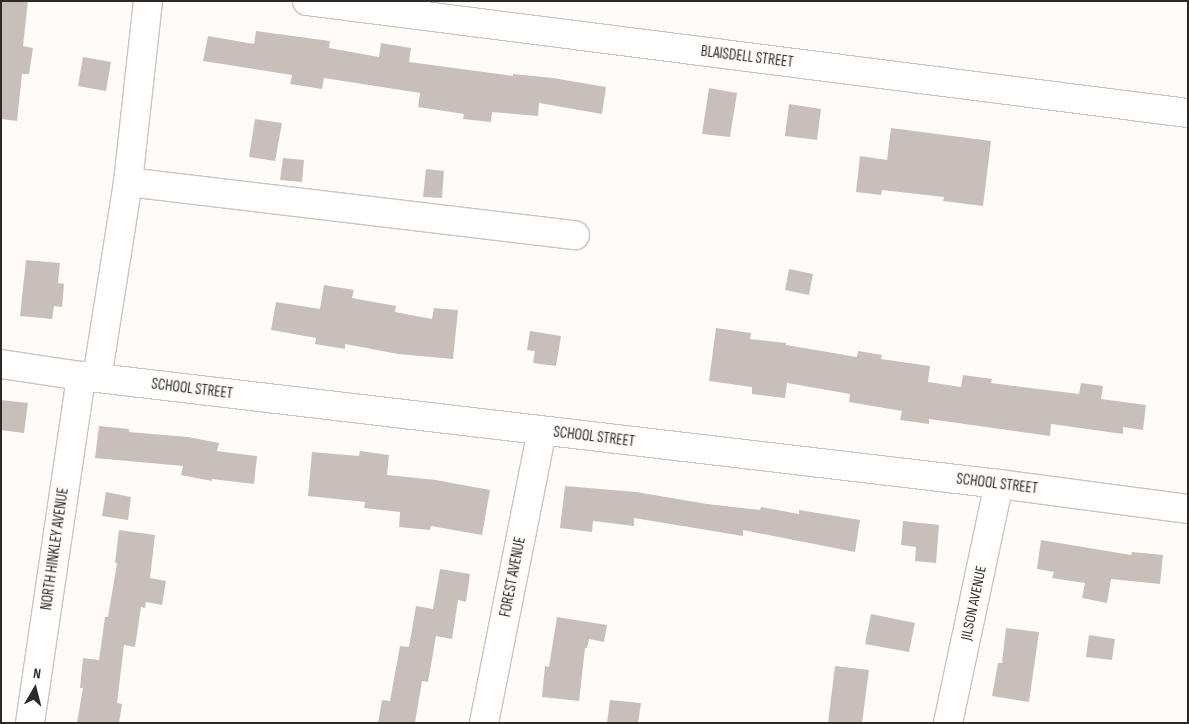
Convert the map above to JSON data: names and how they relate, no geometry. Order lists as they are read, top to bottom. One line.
{"streets":{"street":["BLAISDELL STREET","SCHOOL STREET","NORTH HINKLEY AVENUE","FOREST AVENUE","JILSON AVENUE"]},"crossings":[["SCHOOL STREET","NORTH HINKLEY AVENUE"],["SCHOOL STREET","FOREST AVENUE"],["SCHOOL STREET","JILSON AVENUE"]],"north":"top"}
